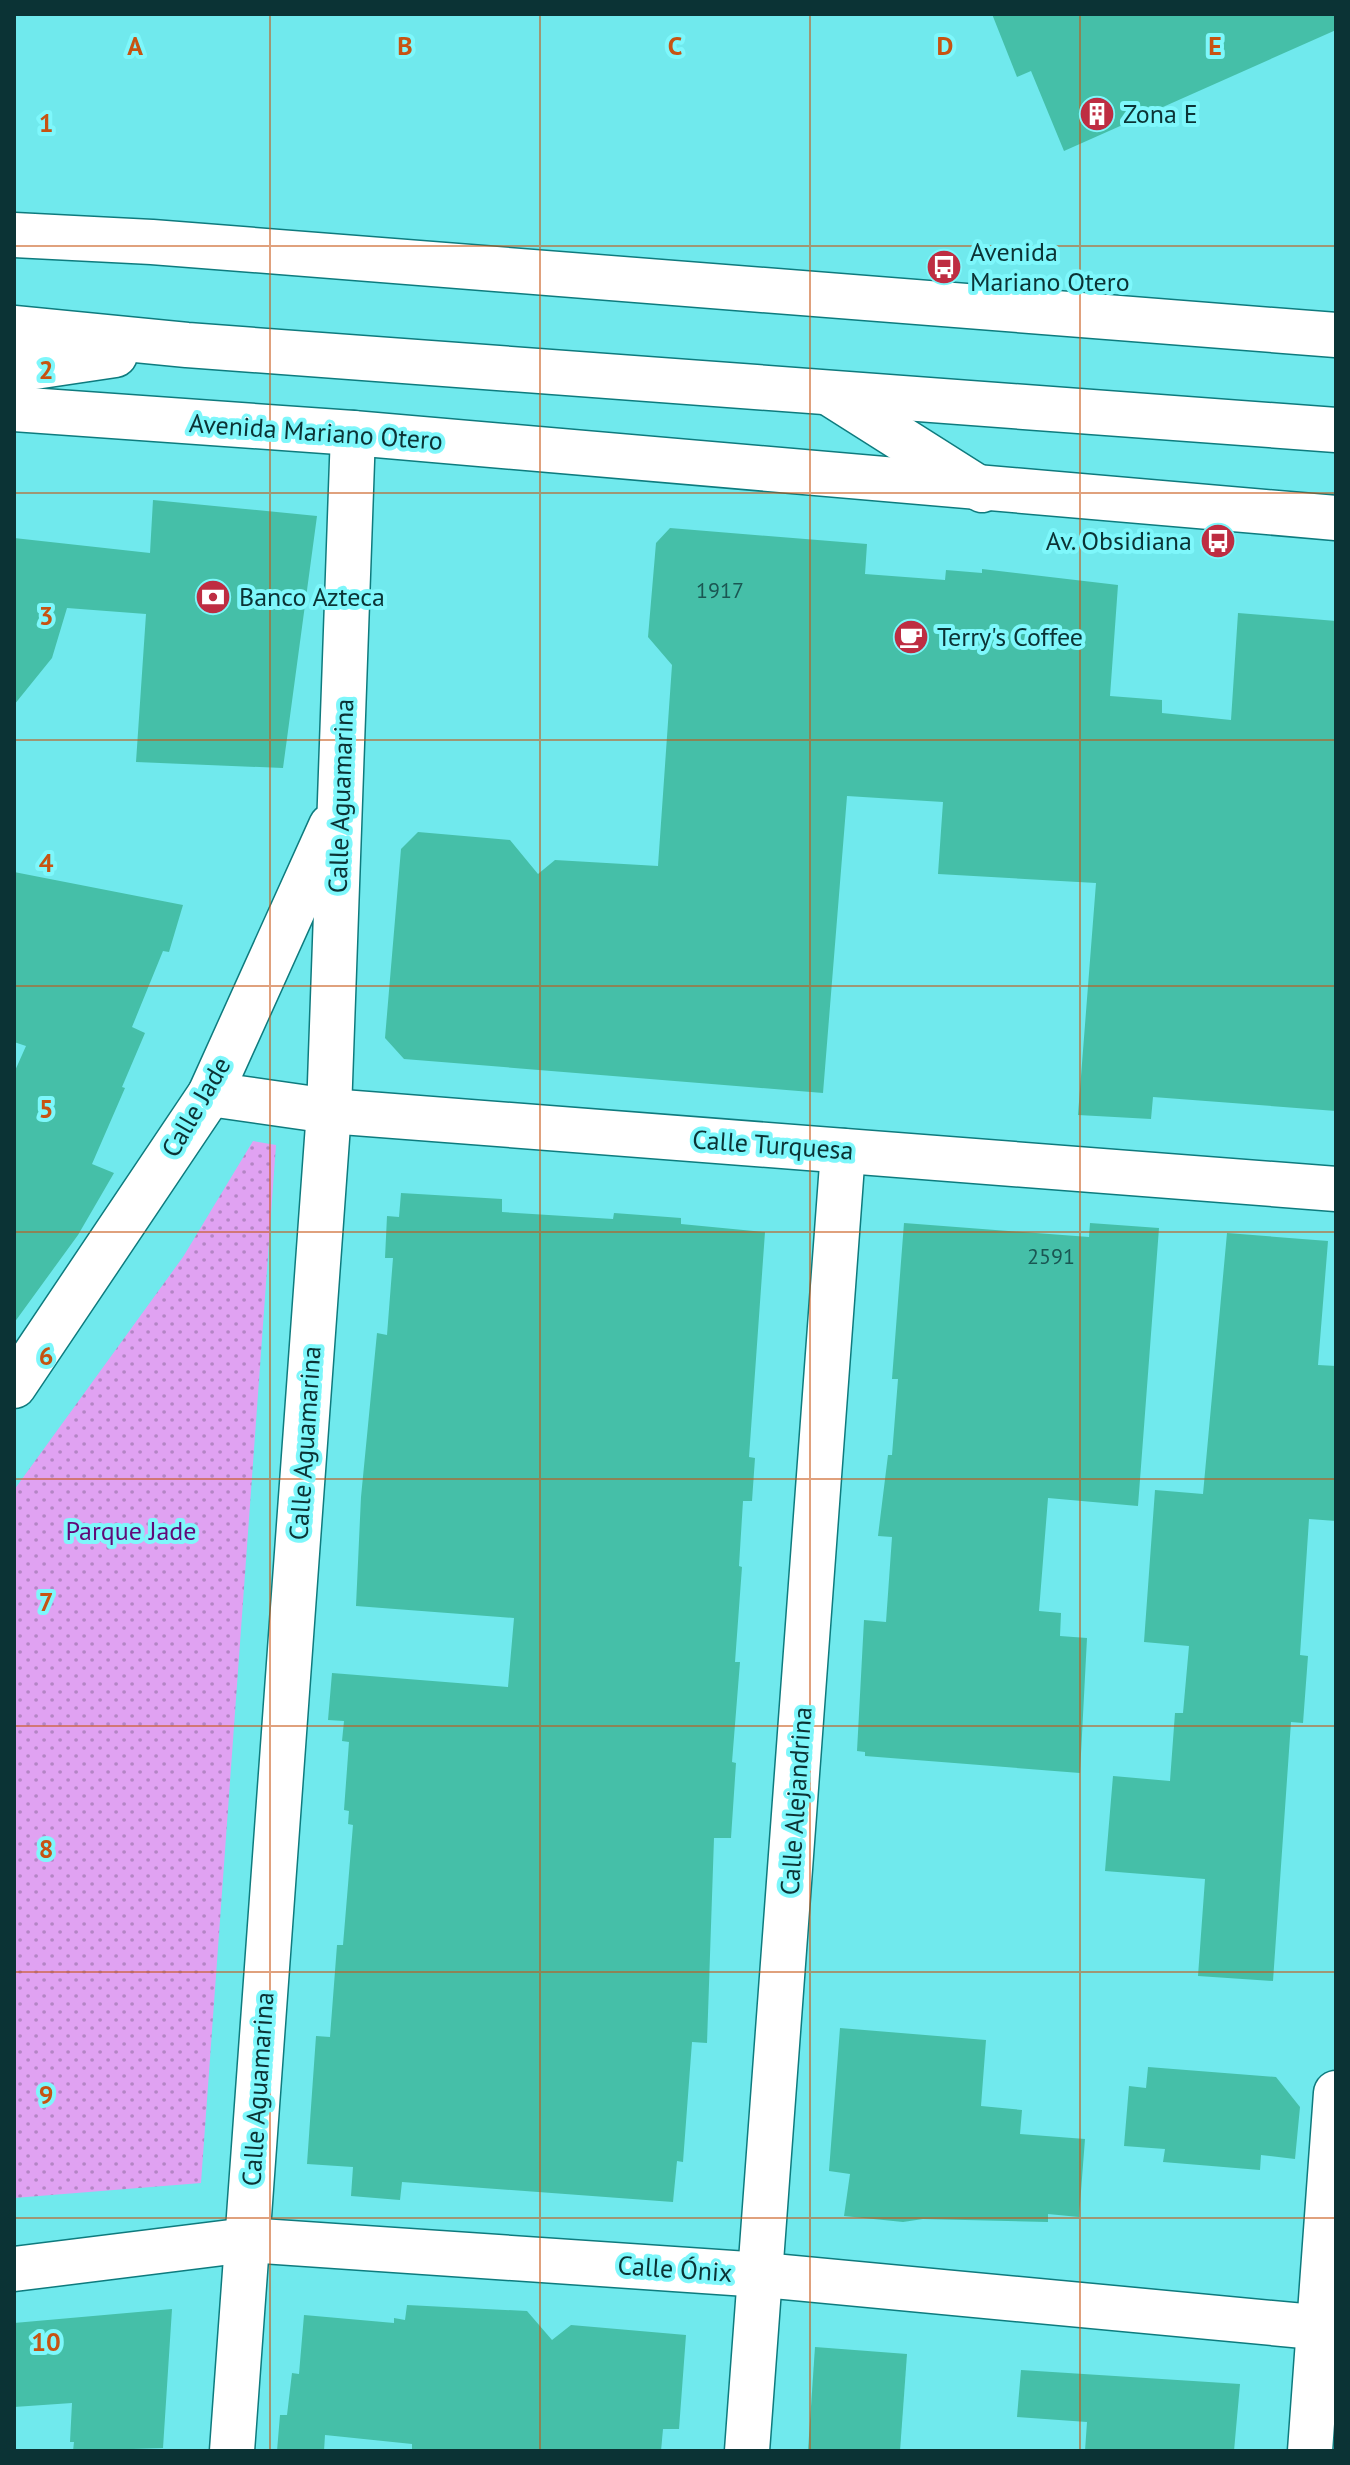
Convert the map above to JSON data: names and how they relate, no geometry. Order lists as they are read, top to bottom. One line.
{"streets":{"street":["Avenida Mariano Otero","Calle Aguamarina","Calle Jade","Calle Turquesa","Calle Alejandrina","Calle Ónix"]},"crossings":[["Avenida Mariano Otero","Calle Aguamarina"],["Calle Aguamarina","Calle Jade"],["Calle Aguamarina","Calle Turquesa"],["Calle Aguamarina","Calle Ónix"],["Calle Jade","Calle Turquesa"],["Calle Turquesa","Calle Alejandrina"],["Calle Alejandrina","Calle Ónix"]],"parks":["Parque Jade"],"places":{"building":["Zona E"],"bus stop":["Avenida Mariano Otero","Av. Obsidiana"],"bank":["Banco Azteca"],"cafe":["Terry's Coffee"]},"house_numbers":["1917","2591"],"grid":{"columns":["A","B","C","D","E"],"rows":["1","2","3","4","5","6","7","8","9","10"]}}
